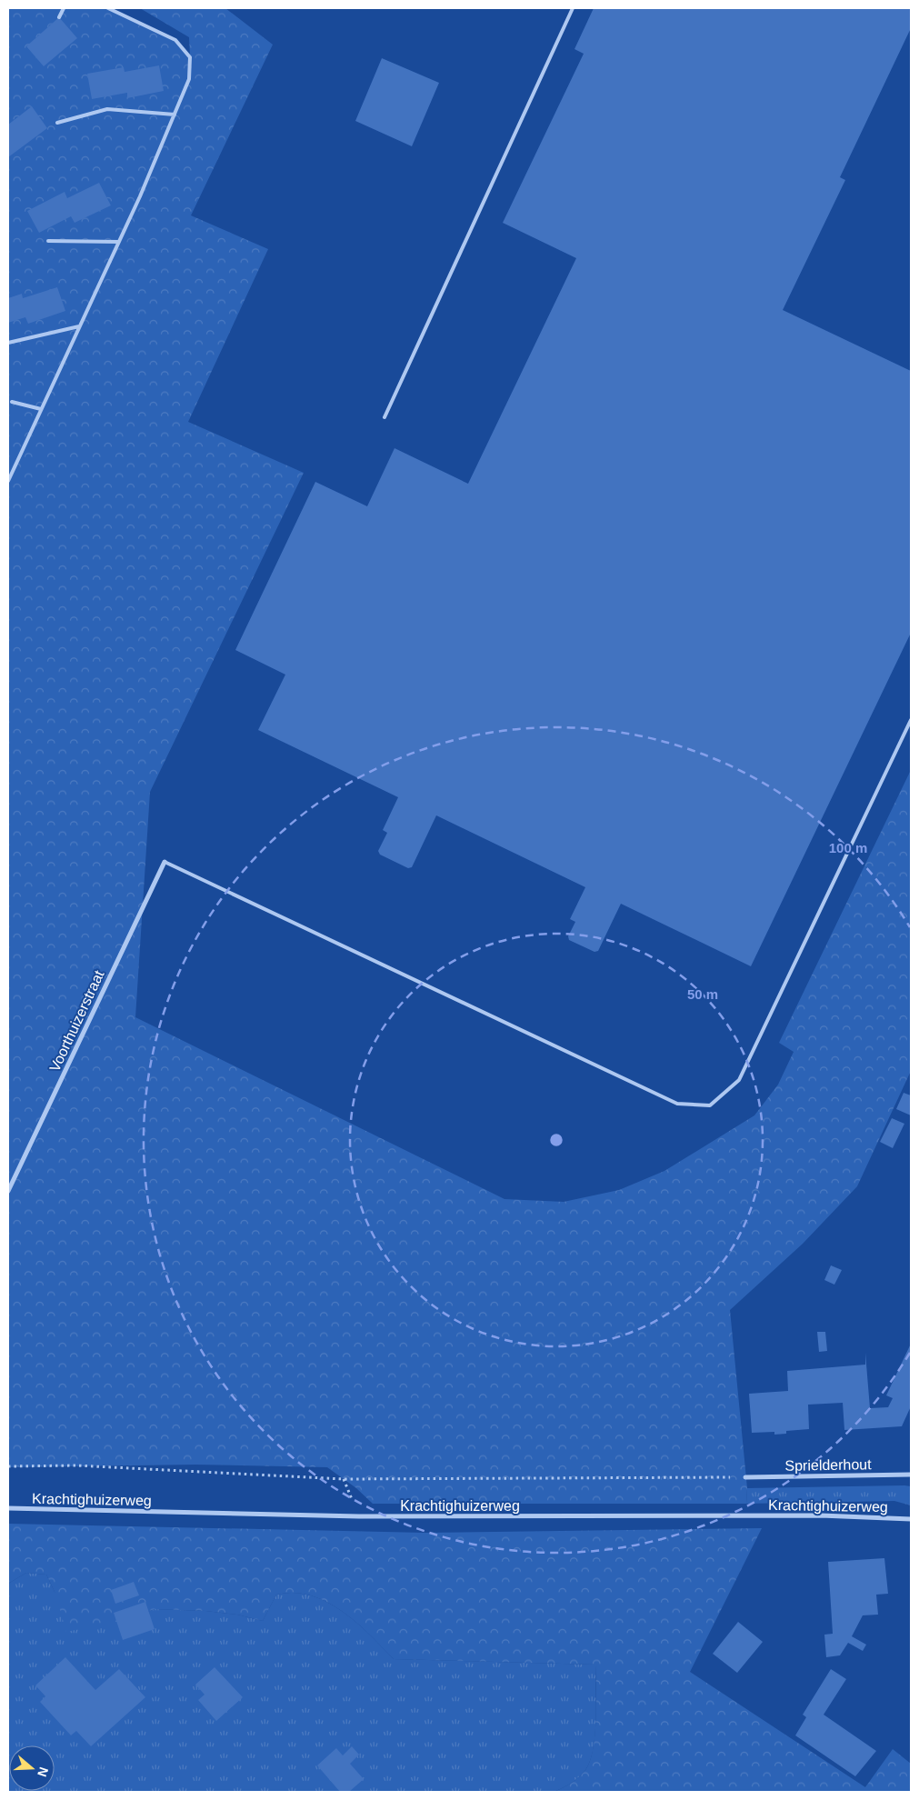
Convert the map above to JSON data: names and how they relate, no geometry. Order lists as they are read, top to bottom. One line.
{"streets":{"street":["Voorthuizerstraat","Sprielderhout","Krachtighuizerweg"]},"crossings":[["Sprielderhout","Krachtighuizerweg"]],"north":"right","rings":["100 m","50 m"]}
